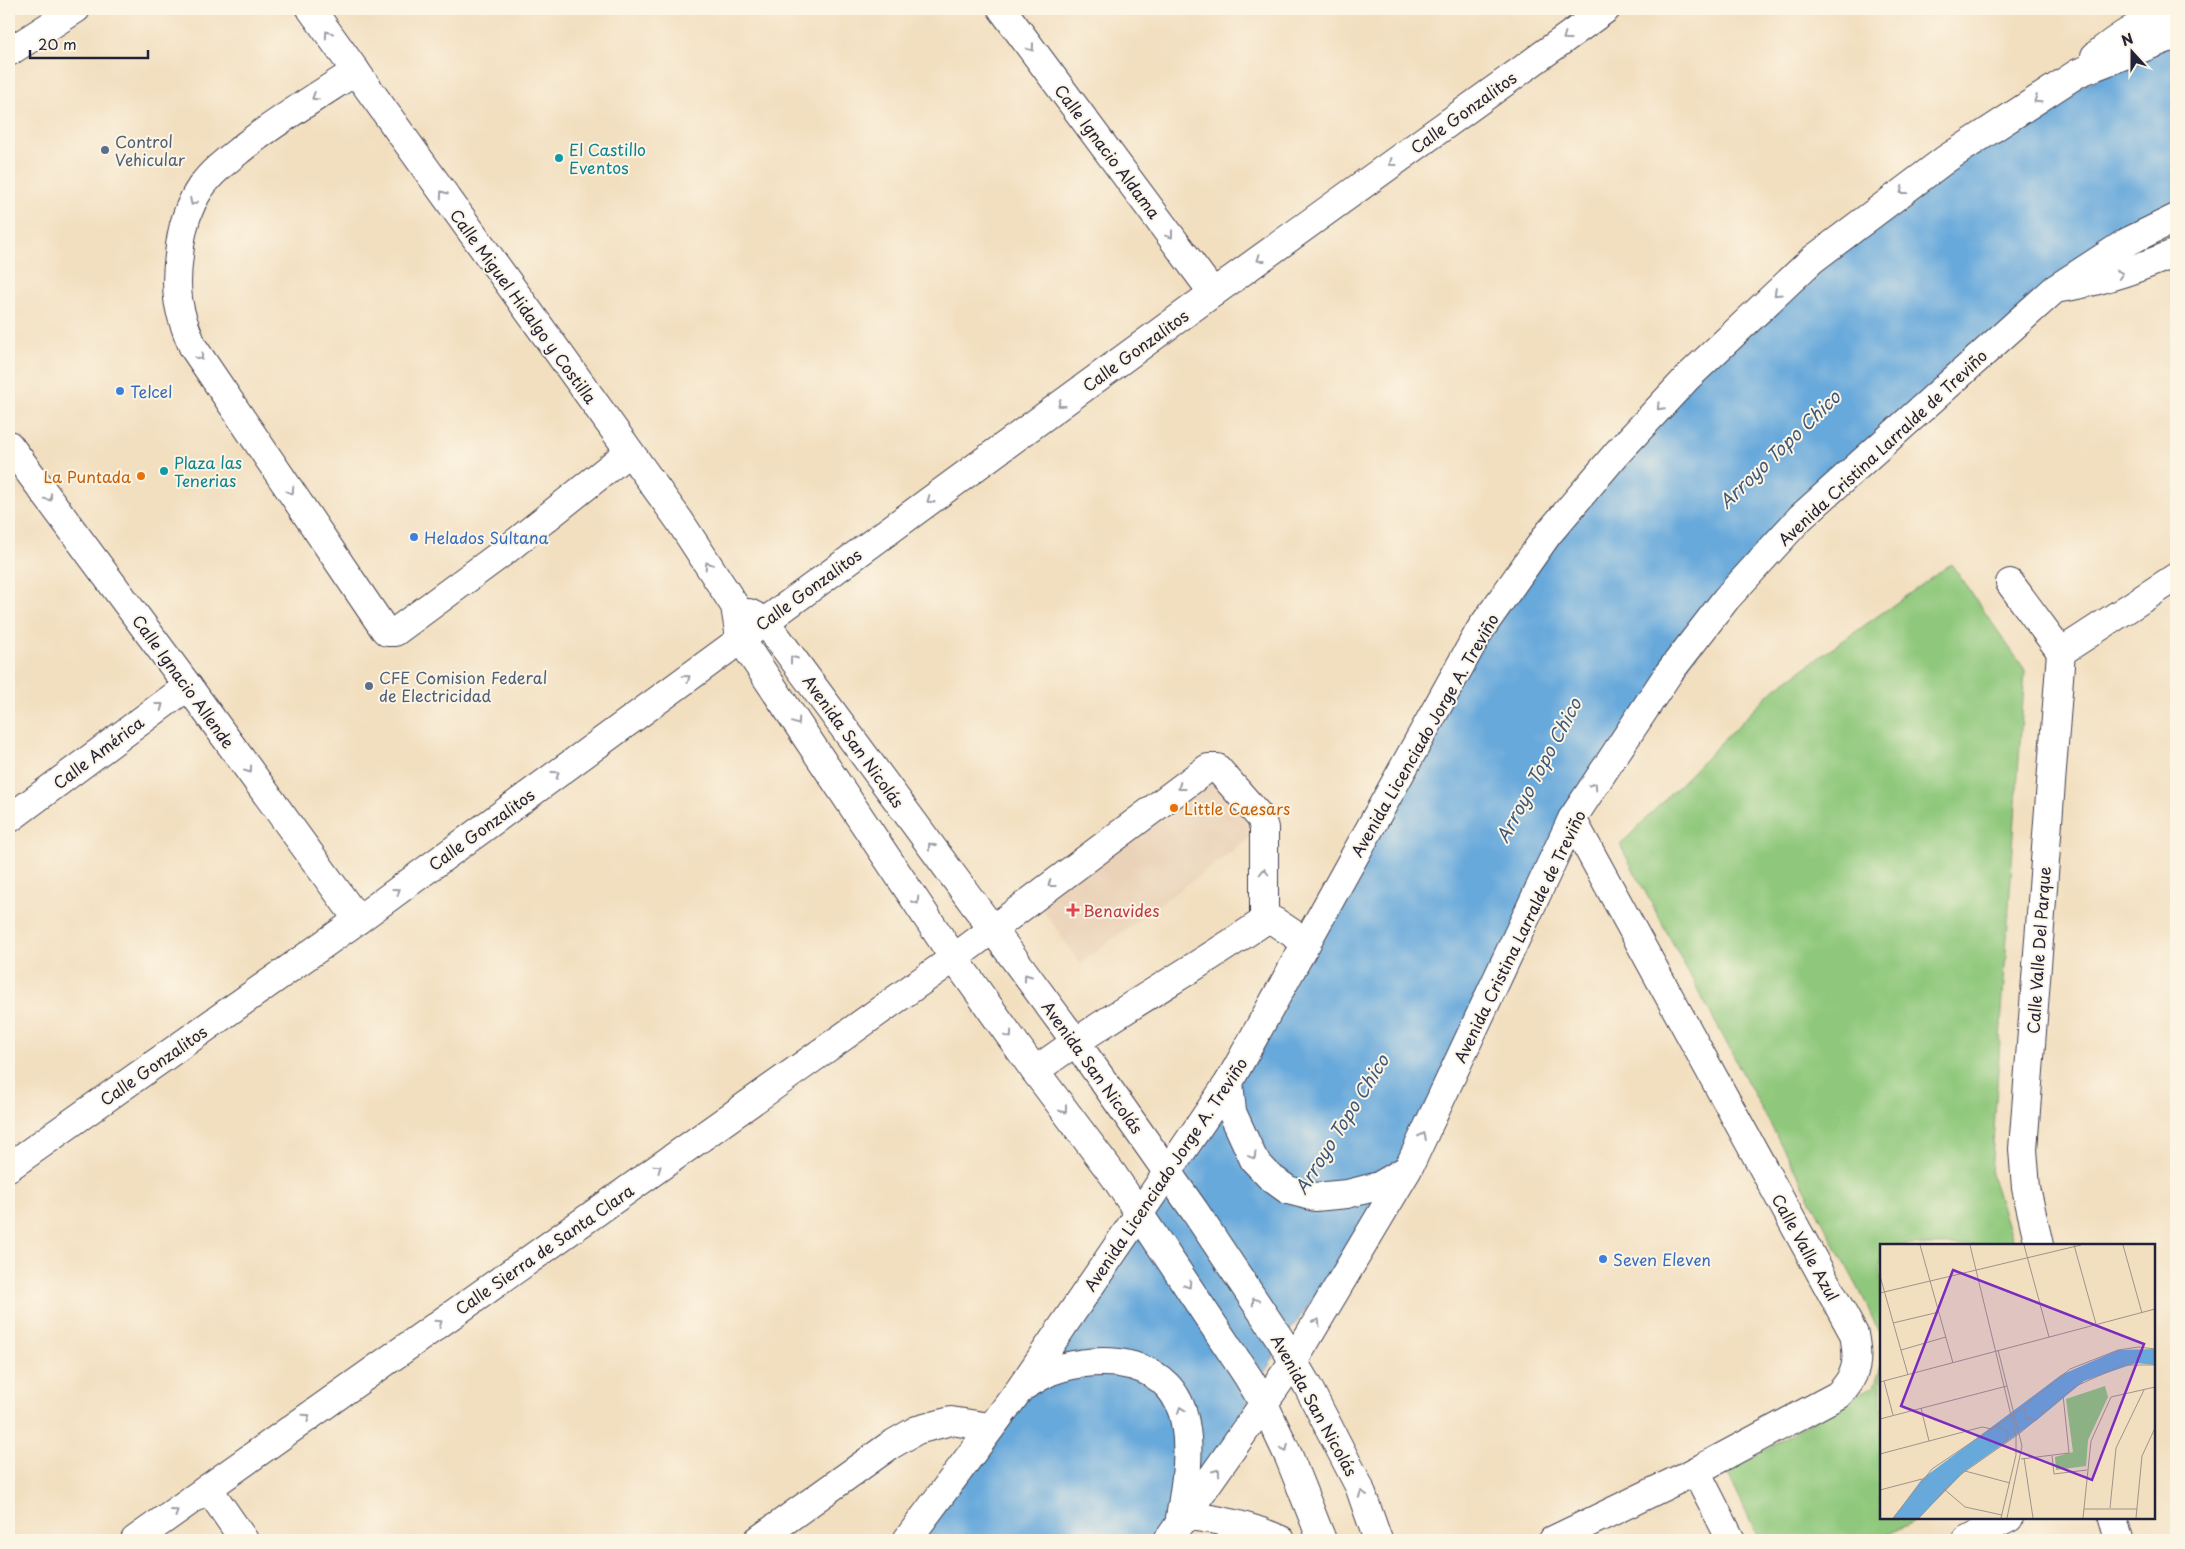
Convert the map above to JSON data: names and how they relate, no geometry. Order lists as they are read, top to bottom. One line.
{"streets":{"street":["Calle Gonzalitos","Calle Ignacio Aldama","Calle Miguel Hidalgo y Costilla","Avenida Cristina Larralde de Treviño","Calle Ignacio Allende","Avenida Licenciado Jorge A. Treviño","Avenida San Nicolás","Calle América","Calle Valle Del Parque","Calle Valle Azul","Calle Sierra de Santa Clara"]},"crossings":[["Calle Gonzalitos","Calle Ignacio Aldama"],["Calle Gonzalitos","Calle Miguel Hidalgo y Costilla"],["Calle Gonzalitos","Calle Ignacio Allende"],["Calle Gonzalitos","Avenida San Nicolás"],["Avenida Cristina Larralde de Treviño","Avenida San Nicolás"],["Avenida Cristina Larralde de Treviño","Calle Valle Azul"],["Calle Ignacio Allende","Calle América"],["Avenida Licenciado Jorge A. Treviño","Avenida San Nicolás"],["Avenida San Nicolás","Calle Sierra de Santa Clara"]],"one_way":["Calle Ignacio Aldama","Calle Miguel Hidalgo y Costilla","Avenida Cristina Larralde de Treviño","Calle Ignacio Allende","Avenida Licenciado Jorge A. Treviño","Calle América"],"water":["Arroyo Topo Chico"],"places":{"other":["Control Vehicular","El Castillo Eventos","Telcel","Plaza las Tenerias","La Puntada","Helados Sultana","CFE Comision Federal de Electricidad","Little Caesars","Seven Eleven"],"health":["Benavides"]},"scale_bar":"20 m","north":"top"}
